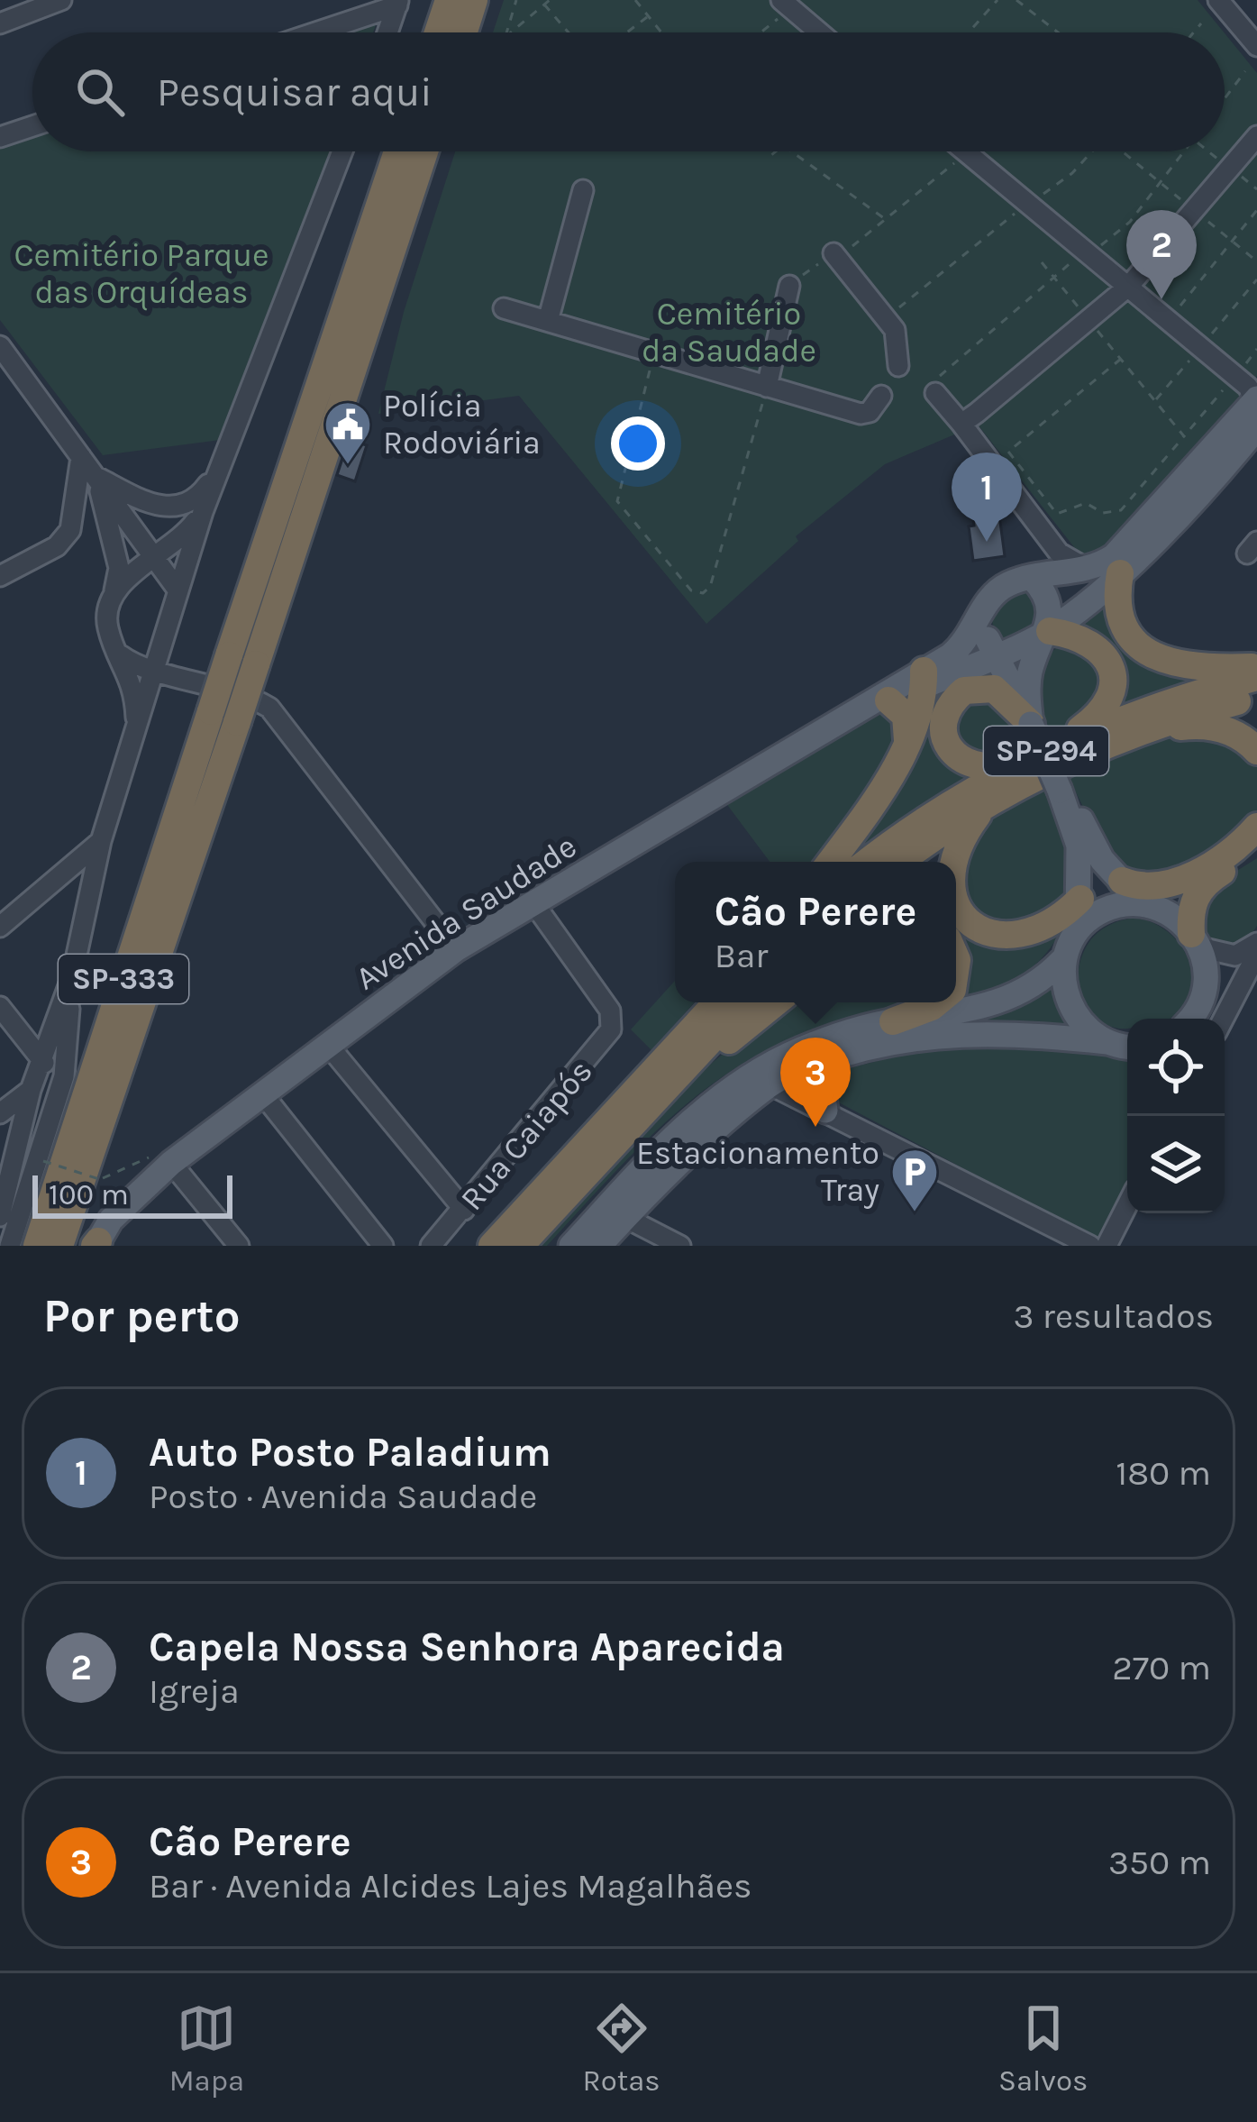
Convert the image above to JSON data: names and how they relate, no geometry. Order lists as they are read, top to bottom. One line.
{"streets":{"highway":["SP-294","SP-333"],"main road":["Avenida Saudade"],"street":["Rua Caiapós"]},"crossings":[["Avenida Saudade","Rua Caiapós"]],"parks":["Cemitério Parque das Orquídeas","Cemitério da Saudade"],"places":{"public building":["Polícia Rodoviária"],"parking":["Estacionamento Tray"]},"scale_bar":"100 m","page":{"search":"Pesquisar aqui","pins":["2","1","3"],"popup":["Cão Perere","Bar"],"scale":"100 m","heading":["Por perto","3 resultados"],"list":[{"mark":"1","name":"Auto Posto Paladium","note":"Posto · Avenida Saudade","value":"180 m"},{"mark":"2","name":"Capela Nossa Senhora Aparecida","note":"Igreja","value":"270 m"},{"mark":"3","name":"Cão Perere","note":"Bar · Avenida Alcides Lajes Magalhães","value":"350 m"}],"nav":["Mapa","Rotas","Salvos"]}}
